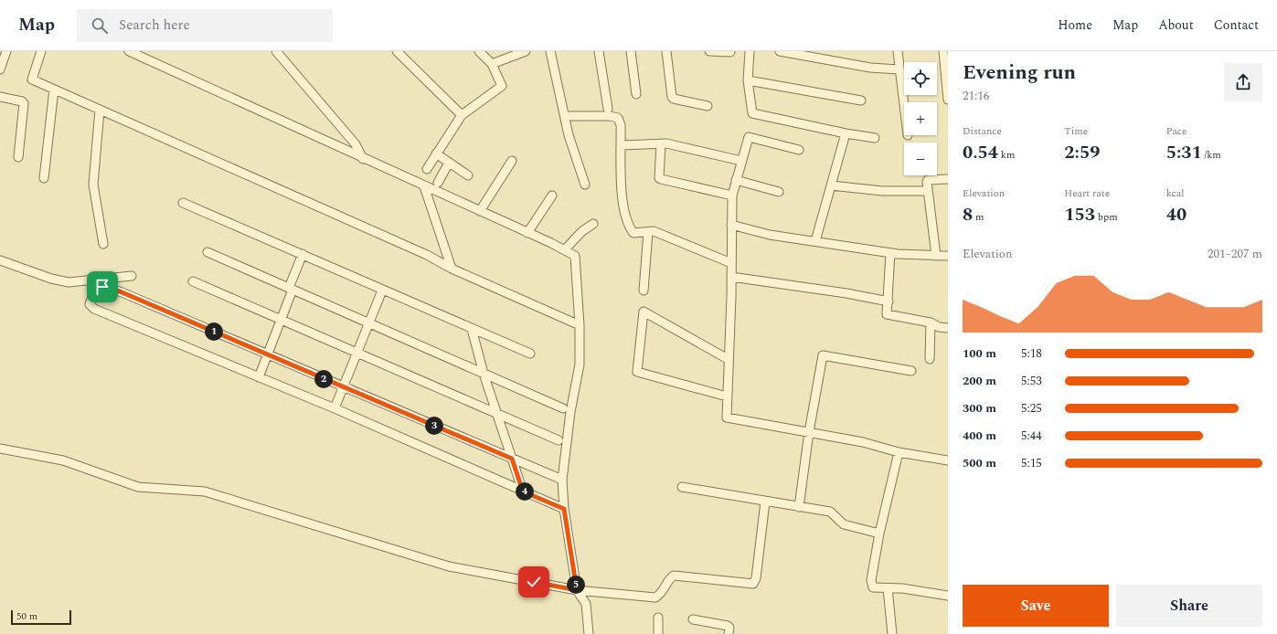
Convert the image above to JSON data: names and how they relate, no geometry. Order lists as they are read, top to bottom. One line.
{"scale_bar":"50 m","page":{"header":"Map","search":"Search here","nav":["Home","Map","About","Contact"],"heading":["Evening run","21:16"],"map_buttons":["+","−"],"stats":[["Distance","0.54 km"],["Time","2:59"],["Pace","5:31 /km"],["Elevation","8 m"],["Heart rate","153 bpm"],["kcal","40"]],"chart":["Elevation","201–207 m"],"pins":["1","2","3","4","5"],"list":[{"name":"100 m","note":"5:18"},{"name":"200 m","note":"5:53"},{"name":"300 m","note":"5:25"},{"name":"400 m","note":"5:44"},{"name":"500 m","note":"5:15"}],"buttons":["Save","Share"],"scale":"50 m"}}
